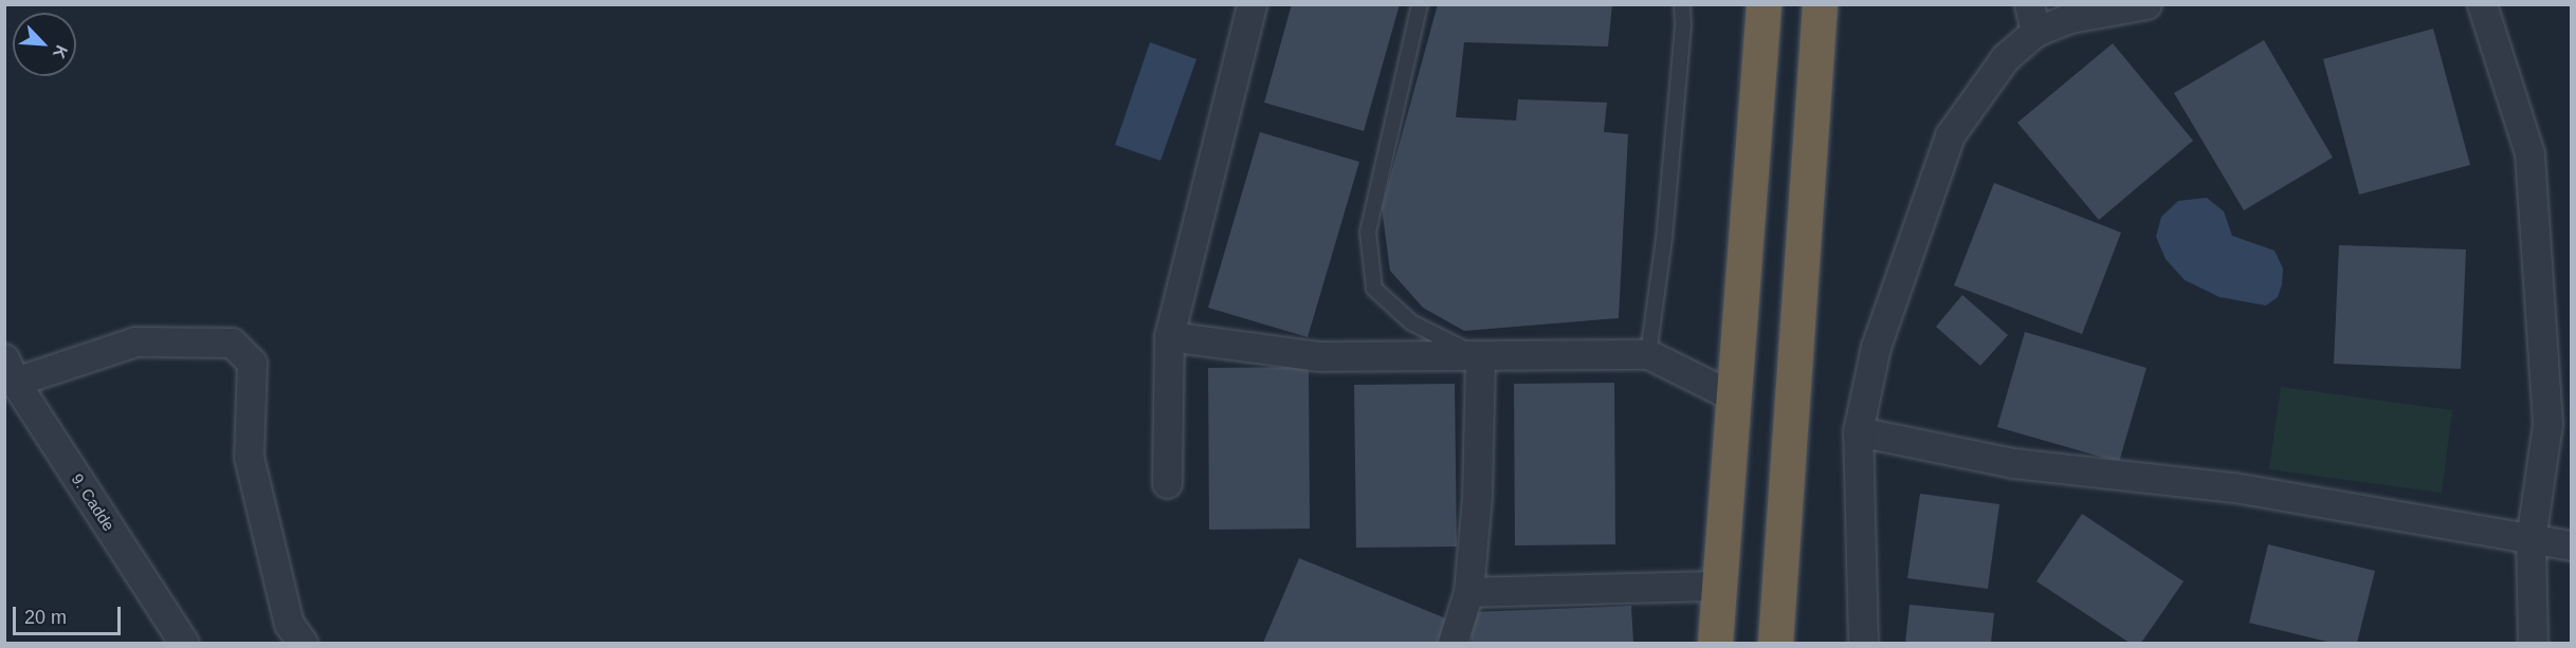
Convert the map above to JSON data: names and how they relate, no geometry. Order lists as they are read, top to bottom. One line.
{"streets":{"street":["9. Cadde"]},"scale_bar":"20 m","north":"bottom right"}
